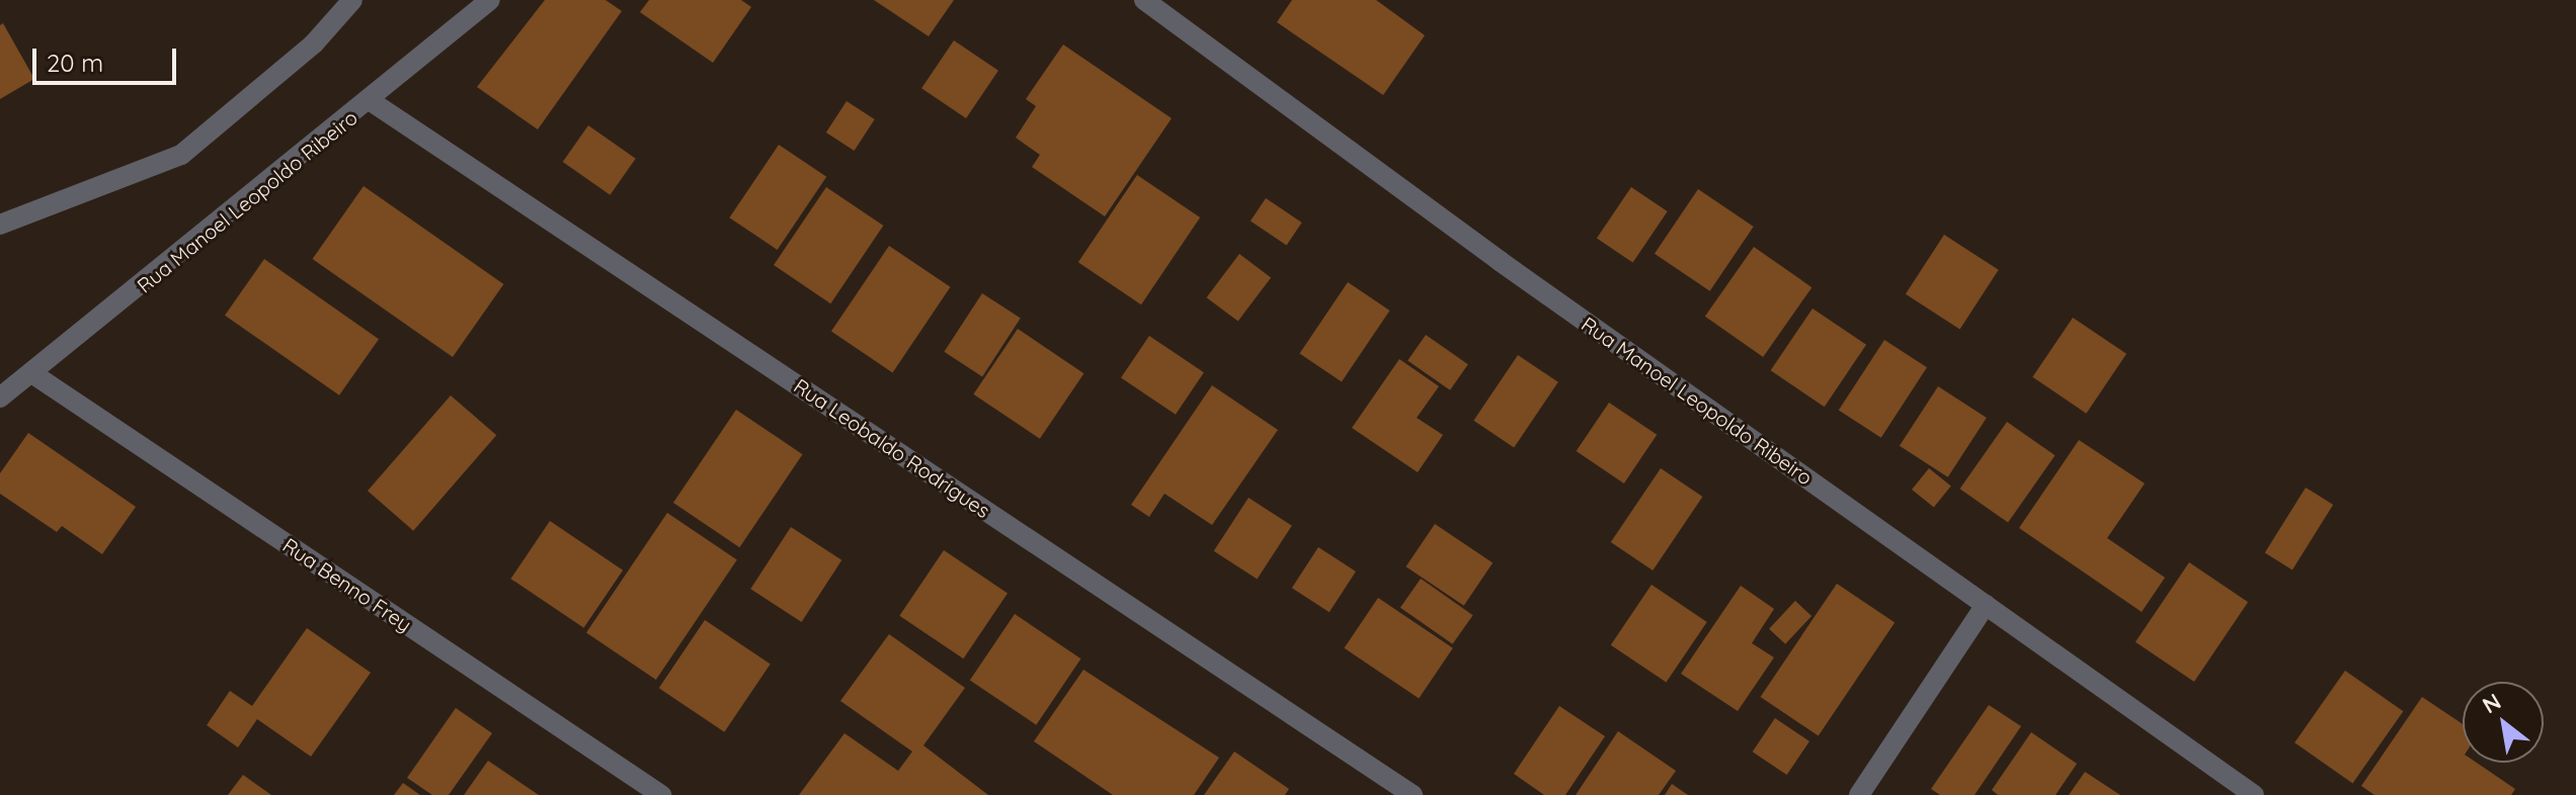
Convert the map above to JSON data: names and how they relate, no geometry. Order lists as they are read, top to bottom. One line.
{"streets":{"street":["Rua Manoel Leopoldo Ribeiro","Rua Leobaldo Rodrigues","Rua Benno Frey"]},"crossings":[["Rua Manoel Leopoldo Ribeiro","Rua Leobaldo Rodrigues"],["Rua Manoel Leopoldo Ribeiro","Rua Benno Frey"]],"scale_bar":"20 m","north":"top left"}
